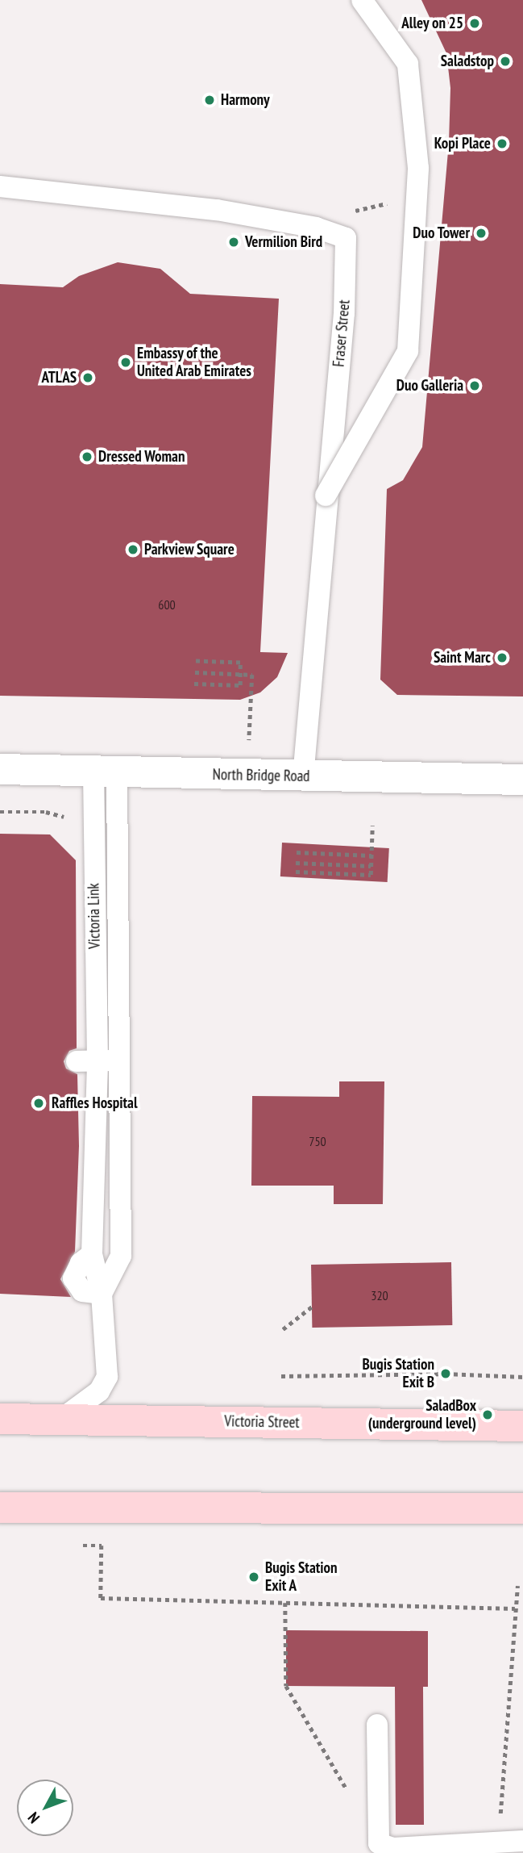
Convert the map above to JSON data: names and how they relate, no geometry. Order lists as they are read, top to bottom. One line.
{"streets":{"main road":["North Bridge Road","Victoria Street"],"lane":["Fraser Street","Victoria Link"]},"crossings":[["Fraser Street","North Bridge Road"],["North Bridge Road","Victoria Link"],["Victoria Link","Victoria Street"]],"places":["Alley on 25","Saladstop","Harmony","Kopi Place","Duo Tower","Vermilion Bird","Embassy of the United Arab Emirates","ATLAS","Duo Galleria","Dressed Woman","Parkview Square","Saint Marc","Raffles Hospital","Bugis Station Exit B","SaladBox (underground level)","Bugis Station Exit A"],"house_numbers":["600","750","320"],"north":"bottom left"}
